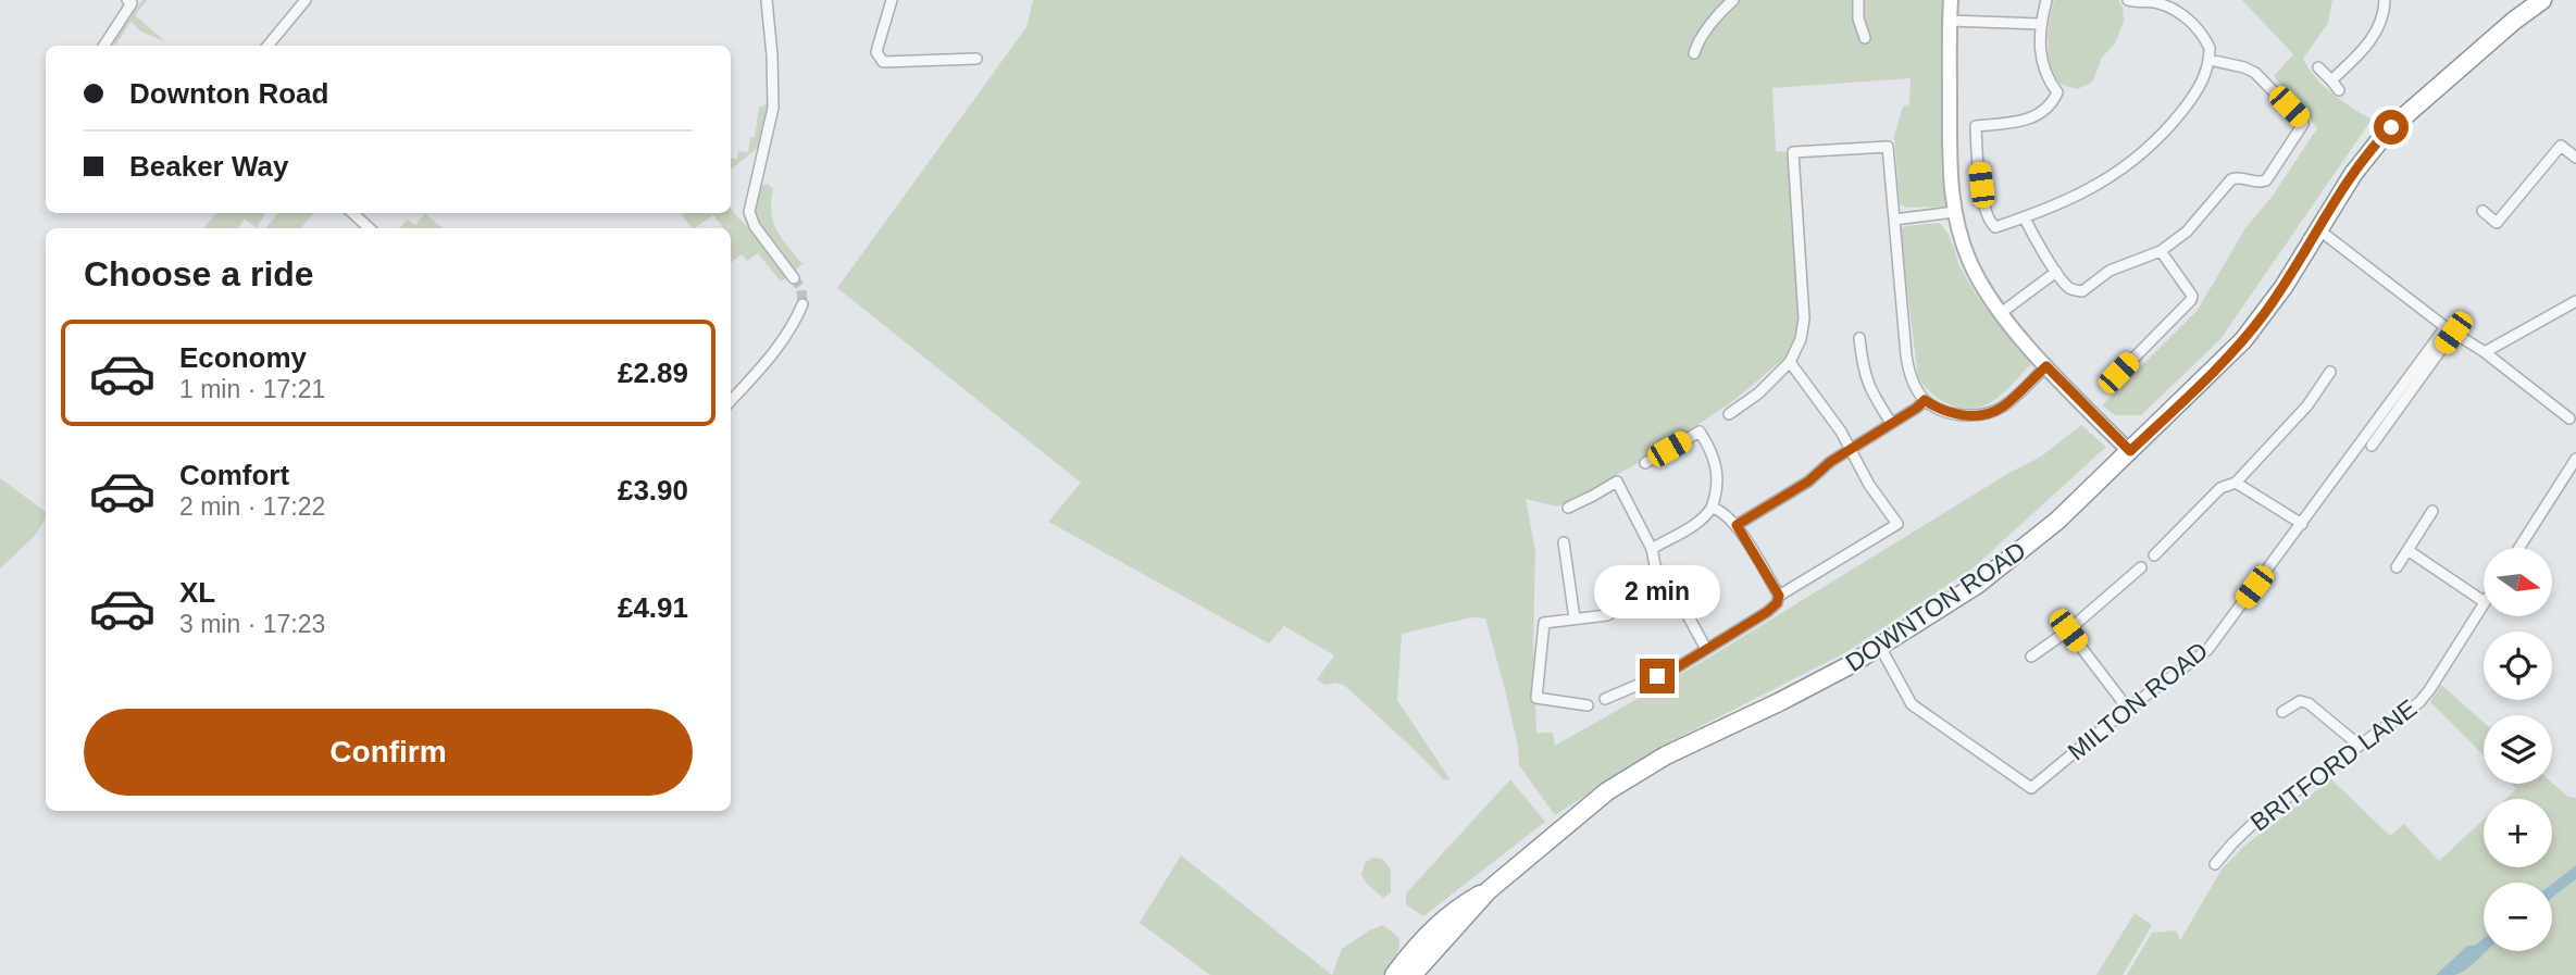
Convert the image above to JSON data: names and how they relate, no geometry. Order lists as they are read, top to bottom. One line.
{"streets":{"highway":["DOWNTON ROAD"],"street":["MILTON ROAD","BRITFORD LANE"]},"crossings":[["DOWNTON ROAD","MILTON ROAD"]],"north":"right","page":{"banner":["Downton Road","Beaker Way"],"heading":"Choose a ride","list":[{"name":"Economy","note":"1 min · 17:21","value":"£2.89"},{"name":"Comfort","note":"2 min · 17:22","value":"£3.90"},{"name":"XL","note":"3 min · 17:23","value":"£4.91"}],"map_buttons":["+","−"],"bubble":"2 min","buttons":"Confirm"}}
